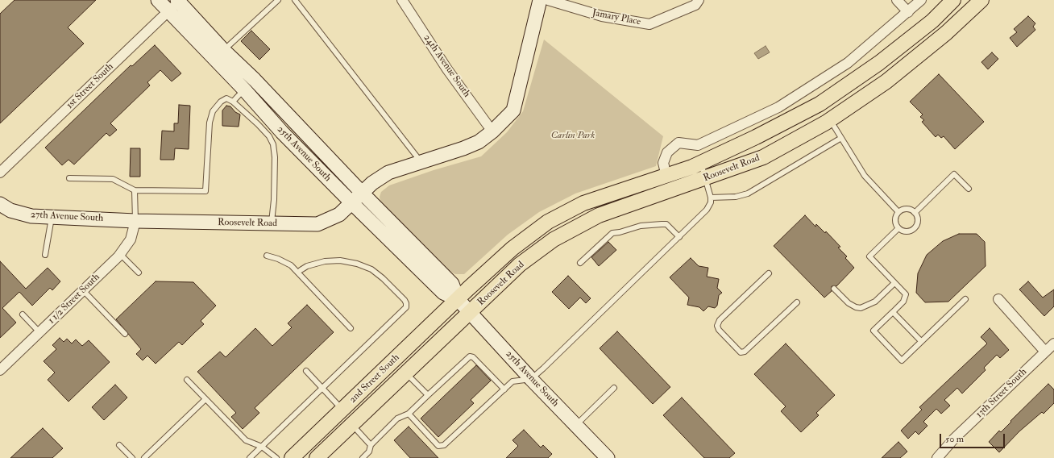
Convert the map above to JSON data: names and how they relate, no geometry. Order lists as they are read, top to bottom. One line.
{"streets":{"main road":["Roosevelt Road","2nd Street South"],"street":["Jamary Place","24th Avenue South","1st Street South","25th Avenue South","27th Avenue South","1 1/2 Street South","13th Street South"]},"crossings":[["Jamary Place","Roosevelt Road"],["24th Avenue South","Roosevelt Road"],["1st Street South","25th Avenue South"],["25th Avenue South","Roosevelt Road"],["25th Avenue South","2nd Street South"],["Roosevelt Road","27th Avenue South"],["Roosevelt Road","1 1/2 Street South"],["Roosevelt Road","2nd Street South"],["27th Avenue South","1 1/2 Street South"]],"parks":["Carlin Park"],"scale_bar":"50 m"}
